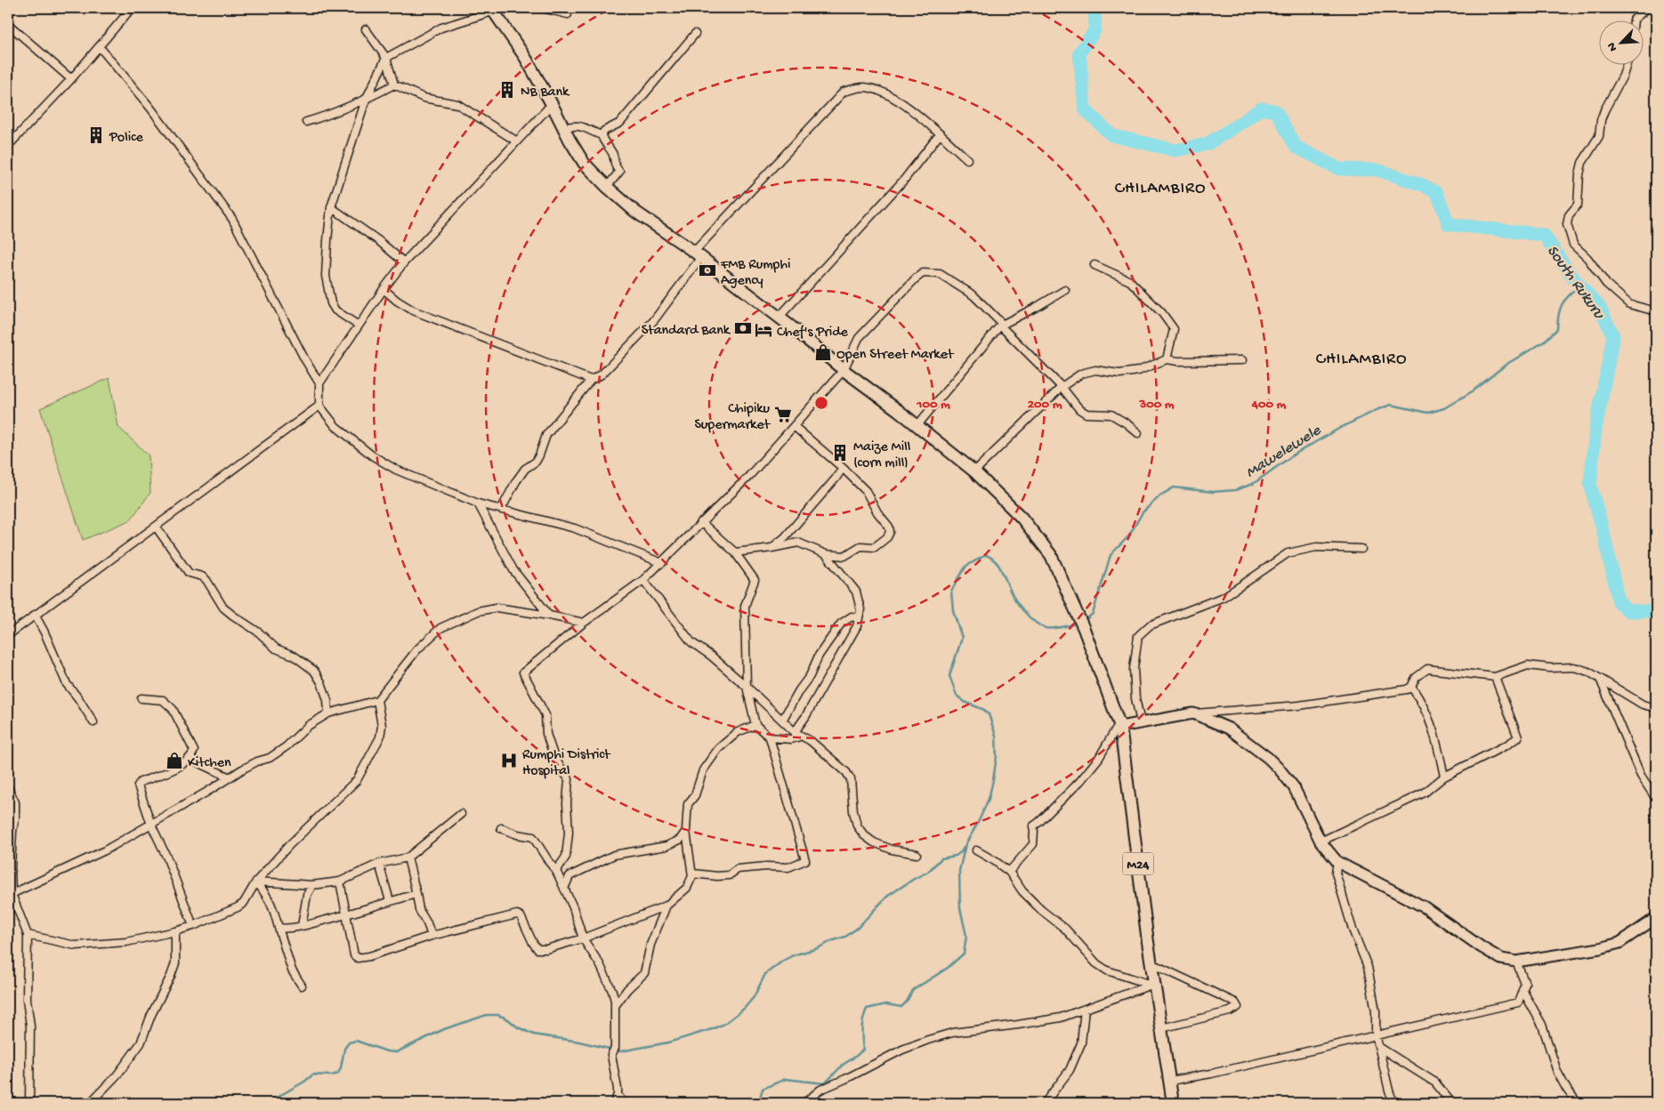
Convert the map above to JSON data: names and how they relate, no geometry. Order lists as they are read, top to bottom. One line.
{"streets":{"main road":["M24"]},"districts":["CHILAMBIRO","CHILAMBIRO"],"water":["South Rukuru","Mawelewele"],"places":{"building":["NB Bank","Police","Maize Mill (corn mill)"],"bank":["FMB Rumphi Agency","Standard Bank"],"hotel":["Chef's Pride"],"shop":["Open Street Market","Kitchen"],"supermarket":["Chipiku Supermarket"],"hospital":["Rumphi District Hospital"]},"north":"bottom left","rings":["100 m","200 m","300 m","400 m"]}
